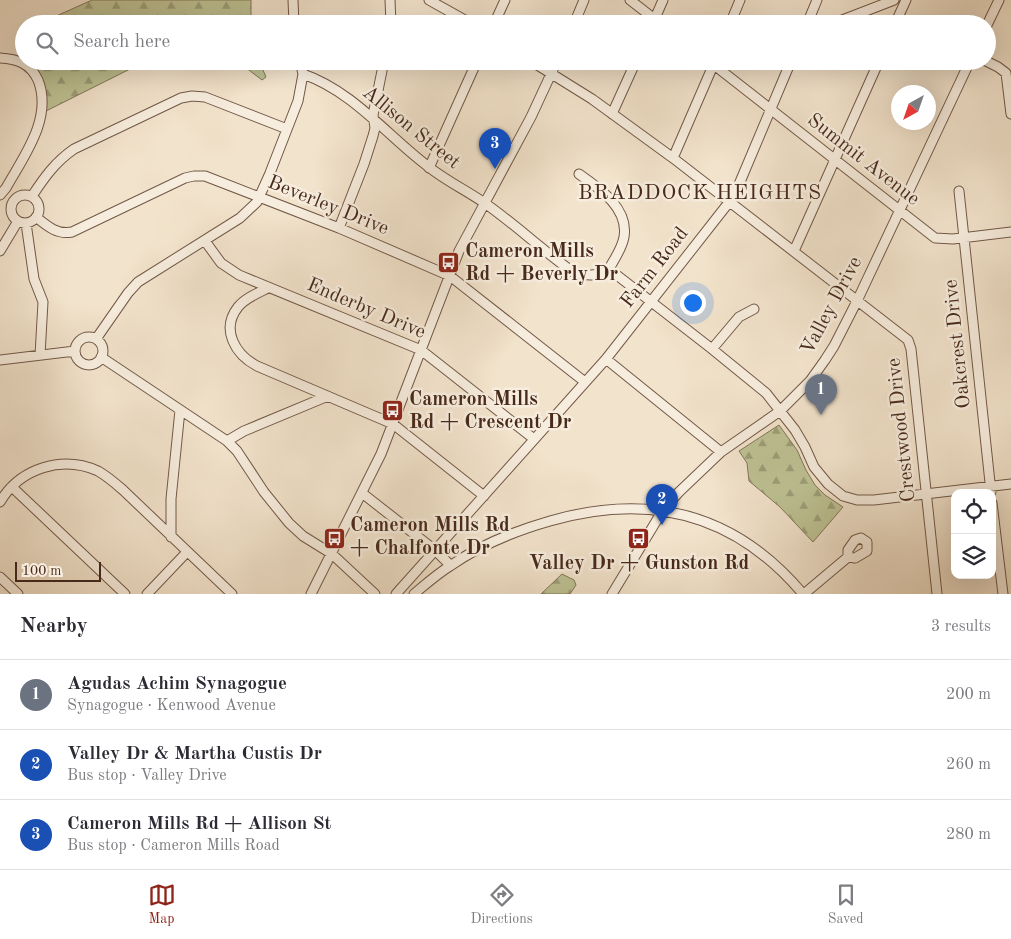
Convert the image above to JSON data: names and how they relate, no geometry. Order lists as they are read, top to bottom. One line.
{"streets":{"street":["Allison Street","Summit Avenue","Beverley Drive","Farm Road","Valley Drive","Enderby Drive","Oakcrest Drive","Crestwood Drive"]},"crossings":[["Summit Avenue","Farm Road"],["Summit Avenue","Valley Drive"],["Summit Avenue","Oakcrest Drive"],["Beverley Drive","Farm Road"],["Farm Road","Enderby Drive"],["Farm Road","Crestwood Drive"],["Valley Drive","Crestwood Drive"]],"districts":["BRADDOCK HEIGHTS"],"places":{"bus stop":["Cameron Mills Rd + Beverly Dr","Cameron Mills Rd + Crescent Dr","Cameron Mills Rd + Chalfonte Dr","Valley Dr + Gunston Rd"]},"scale_bar":"100 m","north":"bottom left","page":{"search":"Search here","pins":["3","1","2"],"scale":"100 m","heading":["Nearby","3 results"],"list":[{"mark":"1","name":"Agudas Achim Synagogue","note":"Synagogue · Kenwood Avenue","value":"200 m"},{"mark":"2","name":"Valley Dr & Martha Custis Dr","note":"Bus stop · Valley Drive","value":"260 m"},{"mark":"3","name":"Cameron Mills Rd + Allison St","note":"Bus stop · Cameron Mills Road","value":"280 m"}],"nav":["Map","Directions","Saved"]}}
